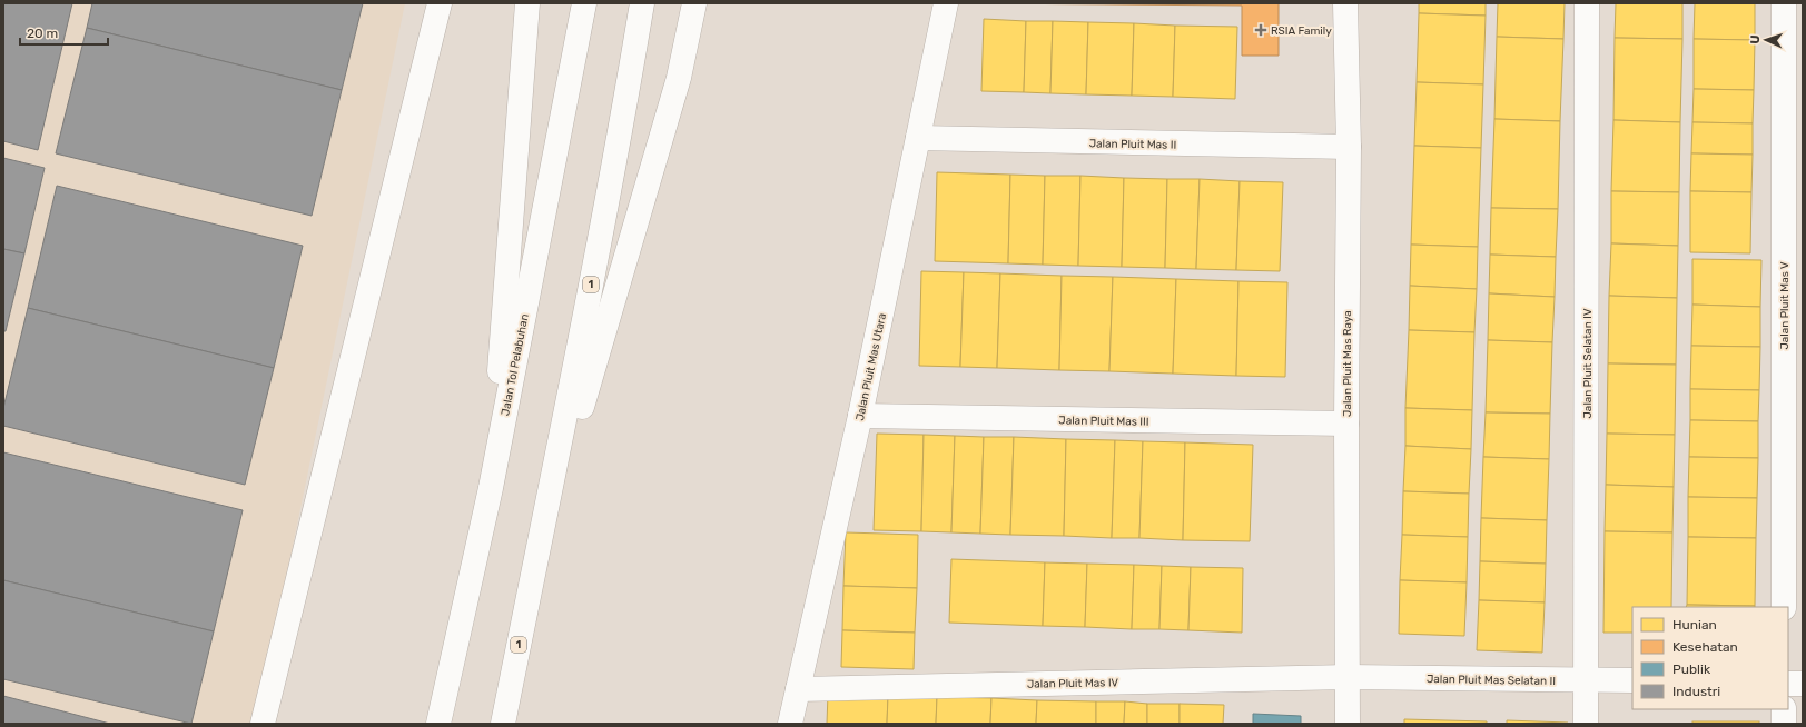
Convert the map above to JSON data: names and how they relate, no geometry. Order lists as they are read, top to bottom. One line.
{"streets":{"main road":["Jalan Pluit Mas II","1","Jalan Pluit Mas V","Jalan Pluit Mas Raya","Jalan Pluit Selatan IV","Jalan Tol Pelabuhan","Jalan Pluit Mas Utara","Jalan Pluit Mas III","Jalan Pluit Mas Selatan II","Jalan Pluit Mas IV"]},"crossings":[["Jalan Pluit Mas II","Jalan Pluit Mas Raya"],["Jalan Pluit Mas II","Jalan Pluit Mas Utara"],["Jalan Pluit Mas Raya","Jalan Pluit Mas III"],["Jalan Pluit Mas Raya","Jalan Pluit Mas Selatan II"],["Jalan Pluit Mas Raya","Jalan Pluit Mas IV"],["Jalan Pluit Selatan IV","Jalan Pluit Mas Selatan II"],["Jalan Pluit Mas Utara","Jalan Pluit Mas III"],["Jalan Pluit Mas Utara","Jalan Pluit Mas IV"],["Jalan Pluit Mas Selatan II","Jalan Pluit Mas IV"]],"places":{"health":["RSIA Family"]},"legend":["Hunian","Kesehatan","Publik","Industri"],"scale_bar":"20 m","north":"left"}
